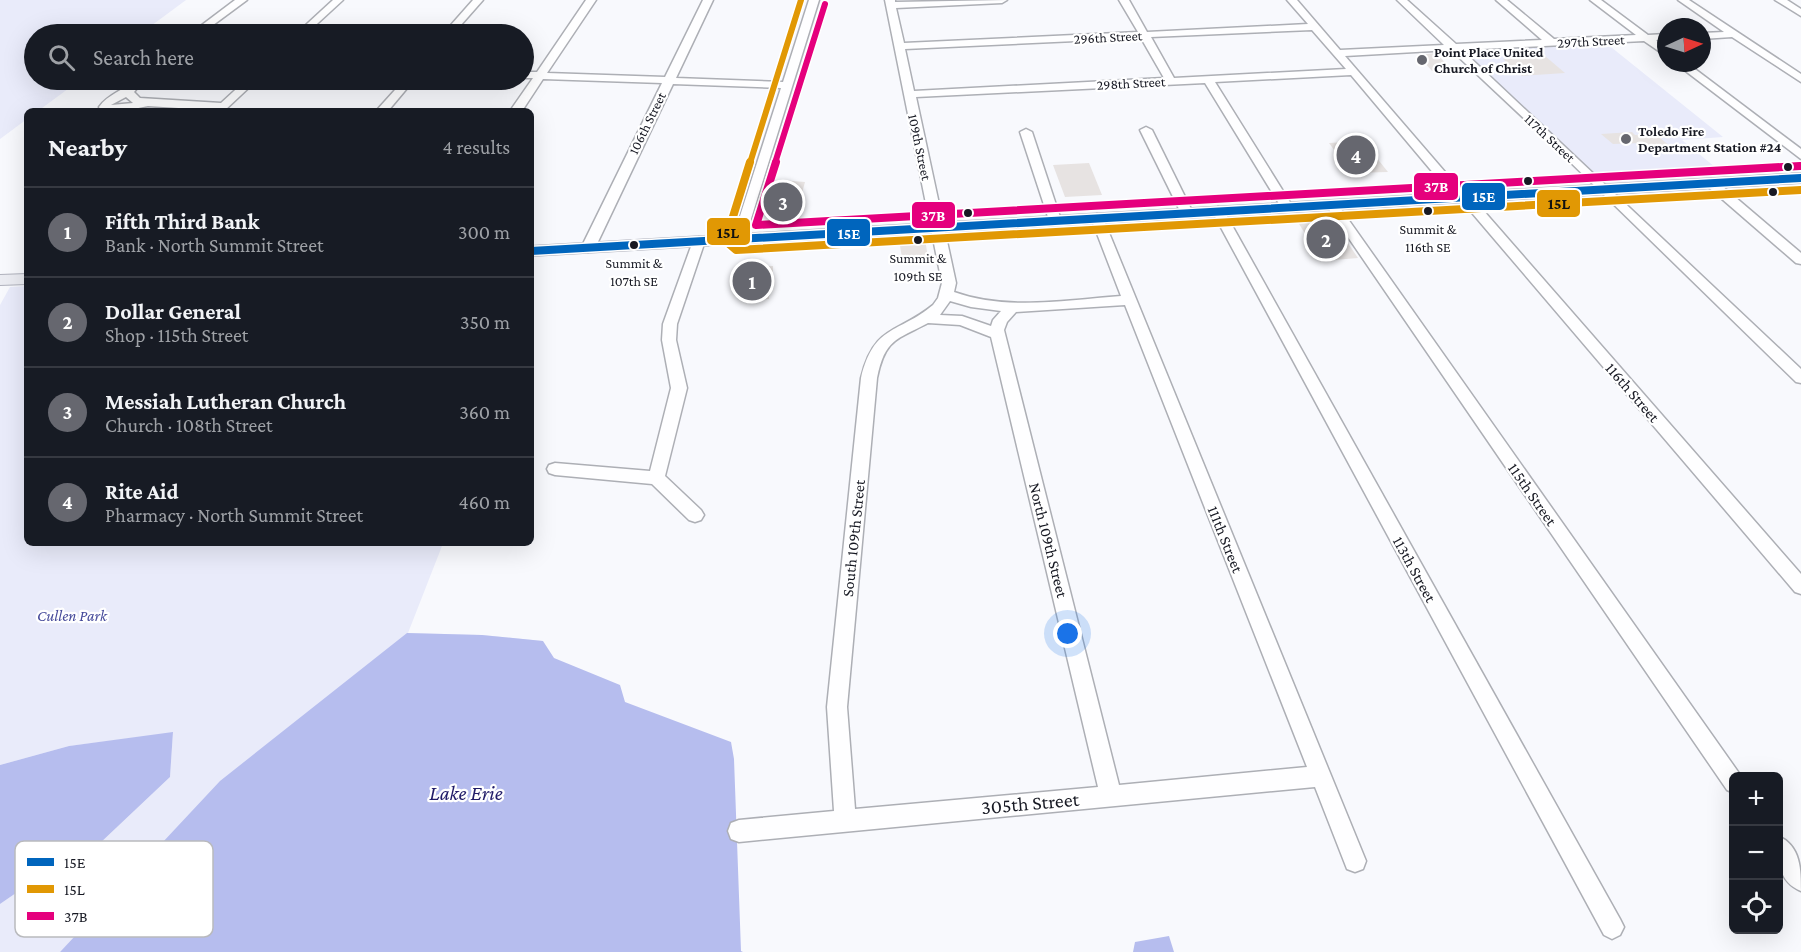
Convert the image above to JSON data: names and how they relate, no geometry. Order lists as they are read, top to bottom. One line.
{"streets":{"street":["296th Street","297th Street","298th Street","106th Street","117th Street","109th Street","116th Street","115th Street","South 109th Street","111th Street","North 109th Street","113th Street","305th Street"]},"crossings":[["296th Street","109th Street"],["296th Street","116th Street"],["297th Street","117th Street"],["297th Street","116th Street"],["298th Street","109th Street"],["298th Street","116th Street"],["109th Street","South 109th Street"],["South 109th Street","305th Street"],["111th Street","305th Street"],["North 109th Street","305th Street"]],"water":["Lake Erie"],"parks":["Cullen Park"],"places":["Point Place United Church of Christ","Toledo Fire Department Station #24","Summit & 116th SE","Summit & 109th SE","Summit & 107th SE"],"lines":["transit line 15L","transit line 37B","transit line 15E"],"legend":["15E","15L","37B"],"north":"right","page":{"search":"Search here","heading":["Nearby","4 results"],"pins":["4","3","2","1"],"list":[{"mark":"1","name":"Fifth Third Bank","note":"Bank · North Summit Street","value":"300 m"},{"mark":"2","name":"Dollar General","note":"Shop · 115th Street","value":"350 m"},{"mark":"3","name":"Messiah Lutheran Church","note":"Church · 108th Street","value":"360 m"},{"mark":"4","name":"Rite Aid","note":"Pharmacy · North Summit Street","value":"460 m"}],"map_buttons":["+","−"]}}
